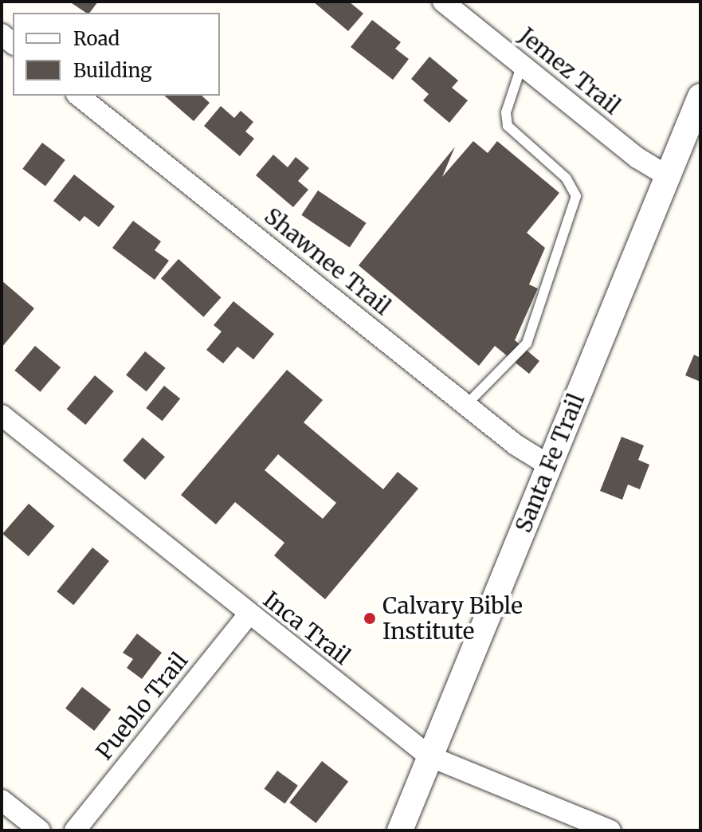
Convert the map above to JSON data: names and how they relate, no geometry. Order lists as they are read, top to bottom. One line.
{"streets":{"street":["Jemez Trail","Shawnee Trail","Santa Fe Trail","Inca Trail","Pueblo Trail"]},"crossings":[["Jemez Trail","Santa Fe Trail"],["Shawnee Trail","Santa Fe Trail"],["Santa Fe Trail","Inca Trail"],["Inca Trail","Pueblo Trail"]],"places":["Calvary Bible Institute"],"legend":["Road","Building"]}
